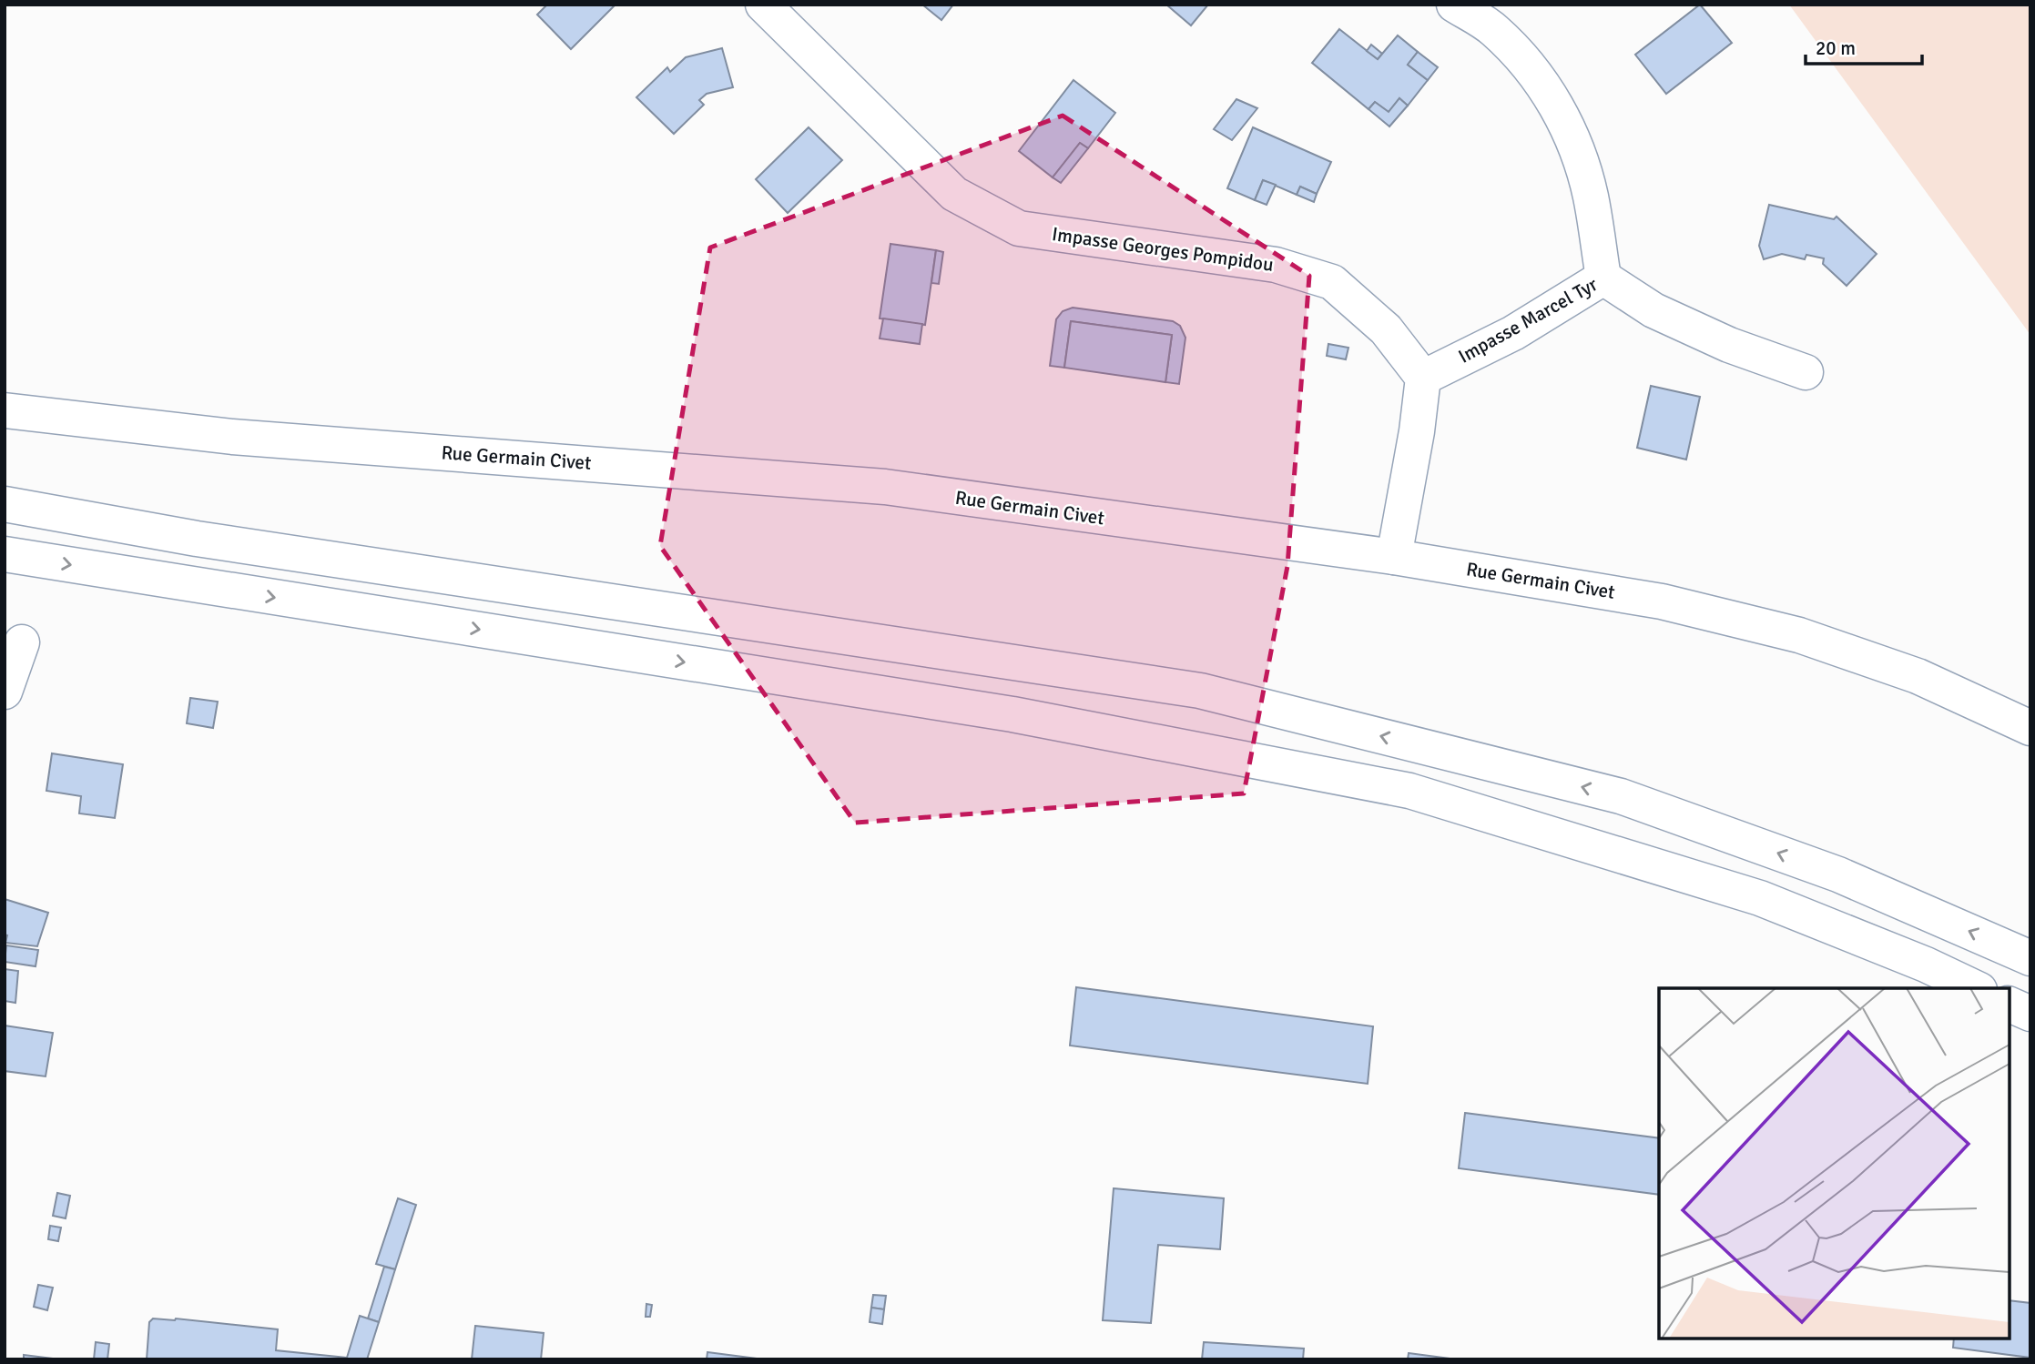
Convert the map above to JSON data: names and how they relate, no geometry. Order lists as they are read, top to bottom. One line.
{"streets":{"main road":["Impasse Georges Pompidou","Impasse Marcel Tyr","Rue Germain Civet"]},"crossings":[["Impasse Georges Pompidou","Impasse Marcel Tyr"]],"scale_bar":"20 m"}
